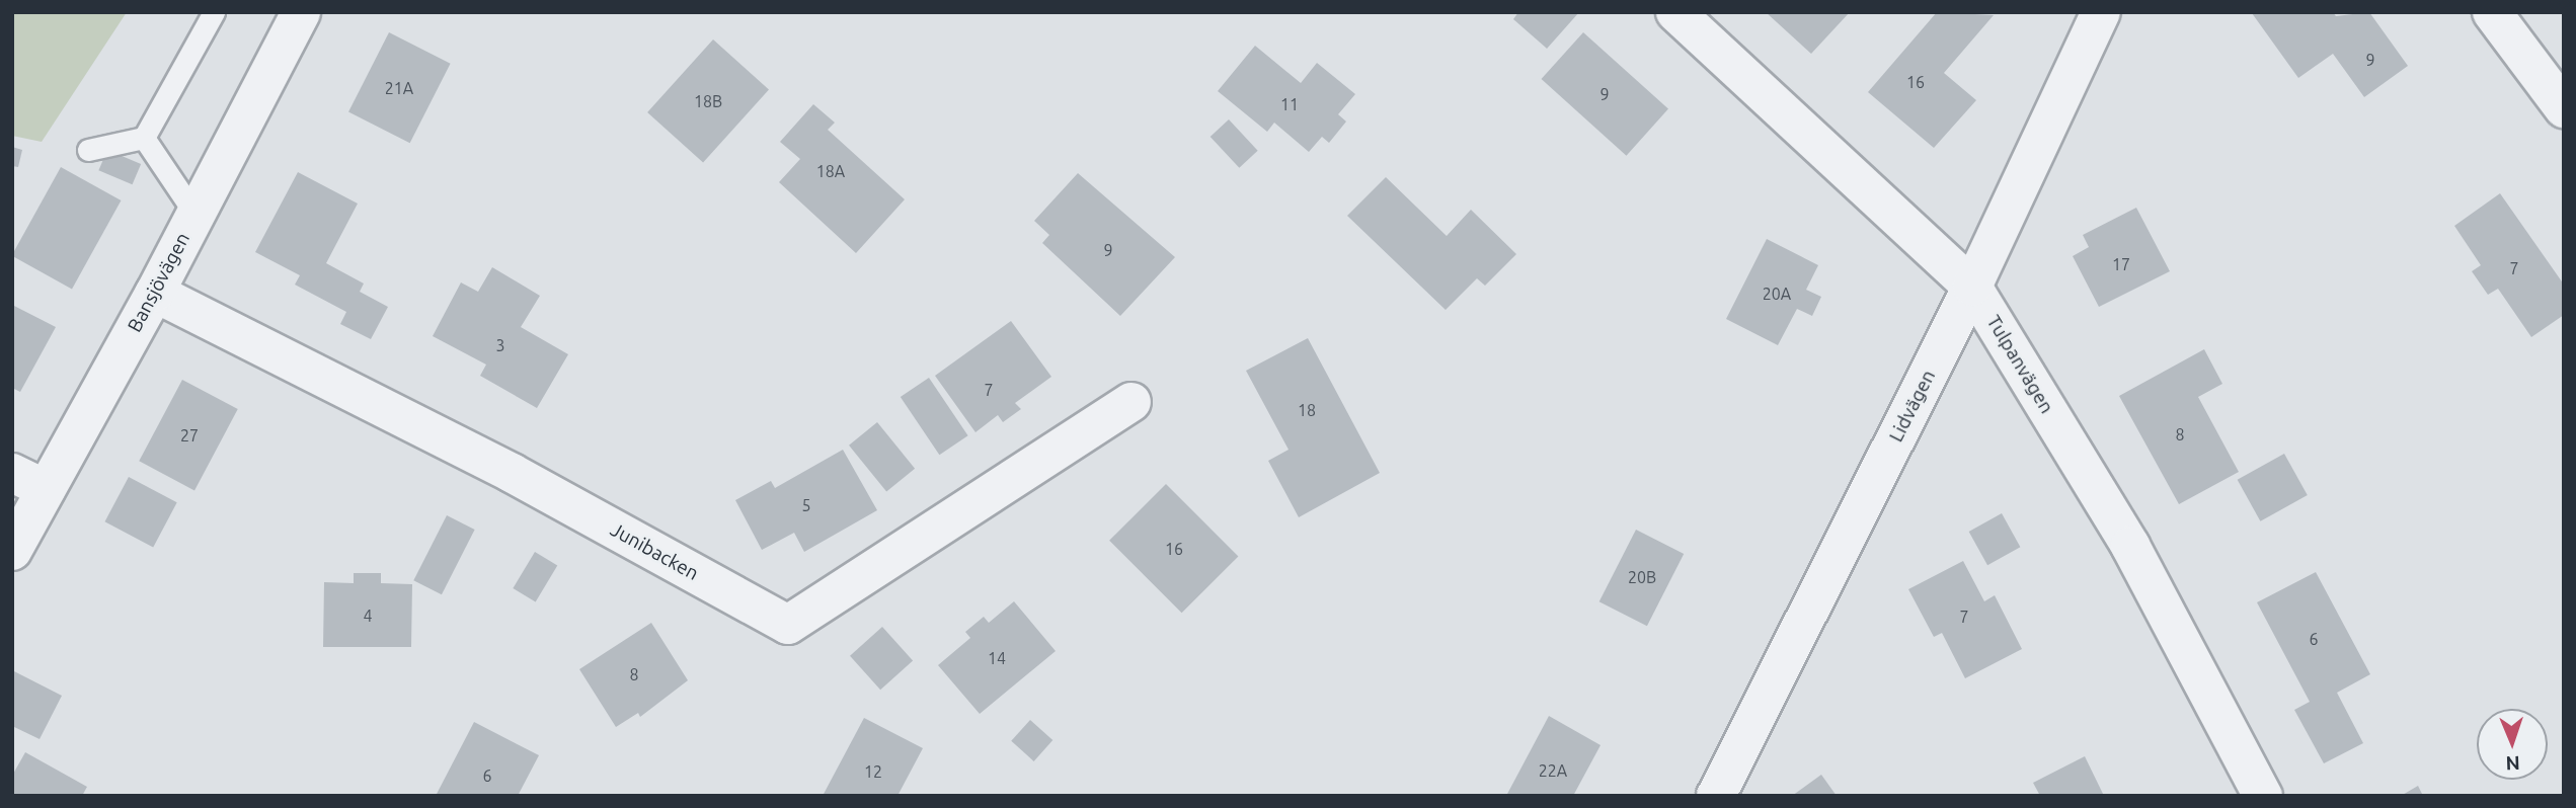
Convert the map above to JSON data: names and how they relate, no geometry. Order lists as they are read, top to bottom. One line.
{"streets":{"street":["Bansjövägen","Tulpanvägen","Lidvägen","Junibacken"]},"crossings":[["Bansjövägen","Junibacken"],["Tulpanvägen","Lidvägen"]],"house_numbers":["9","16","21A","9","18B","11","18A","9","17","7","20A","3","7","18","8","27","5","16","20B","4","7","6","14","8","22A","12","6"],"north":"bottom"}
